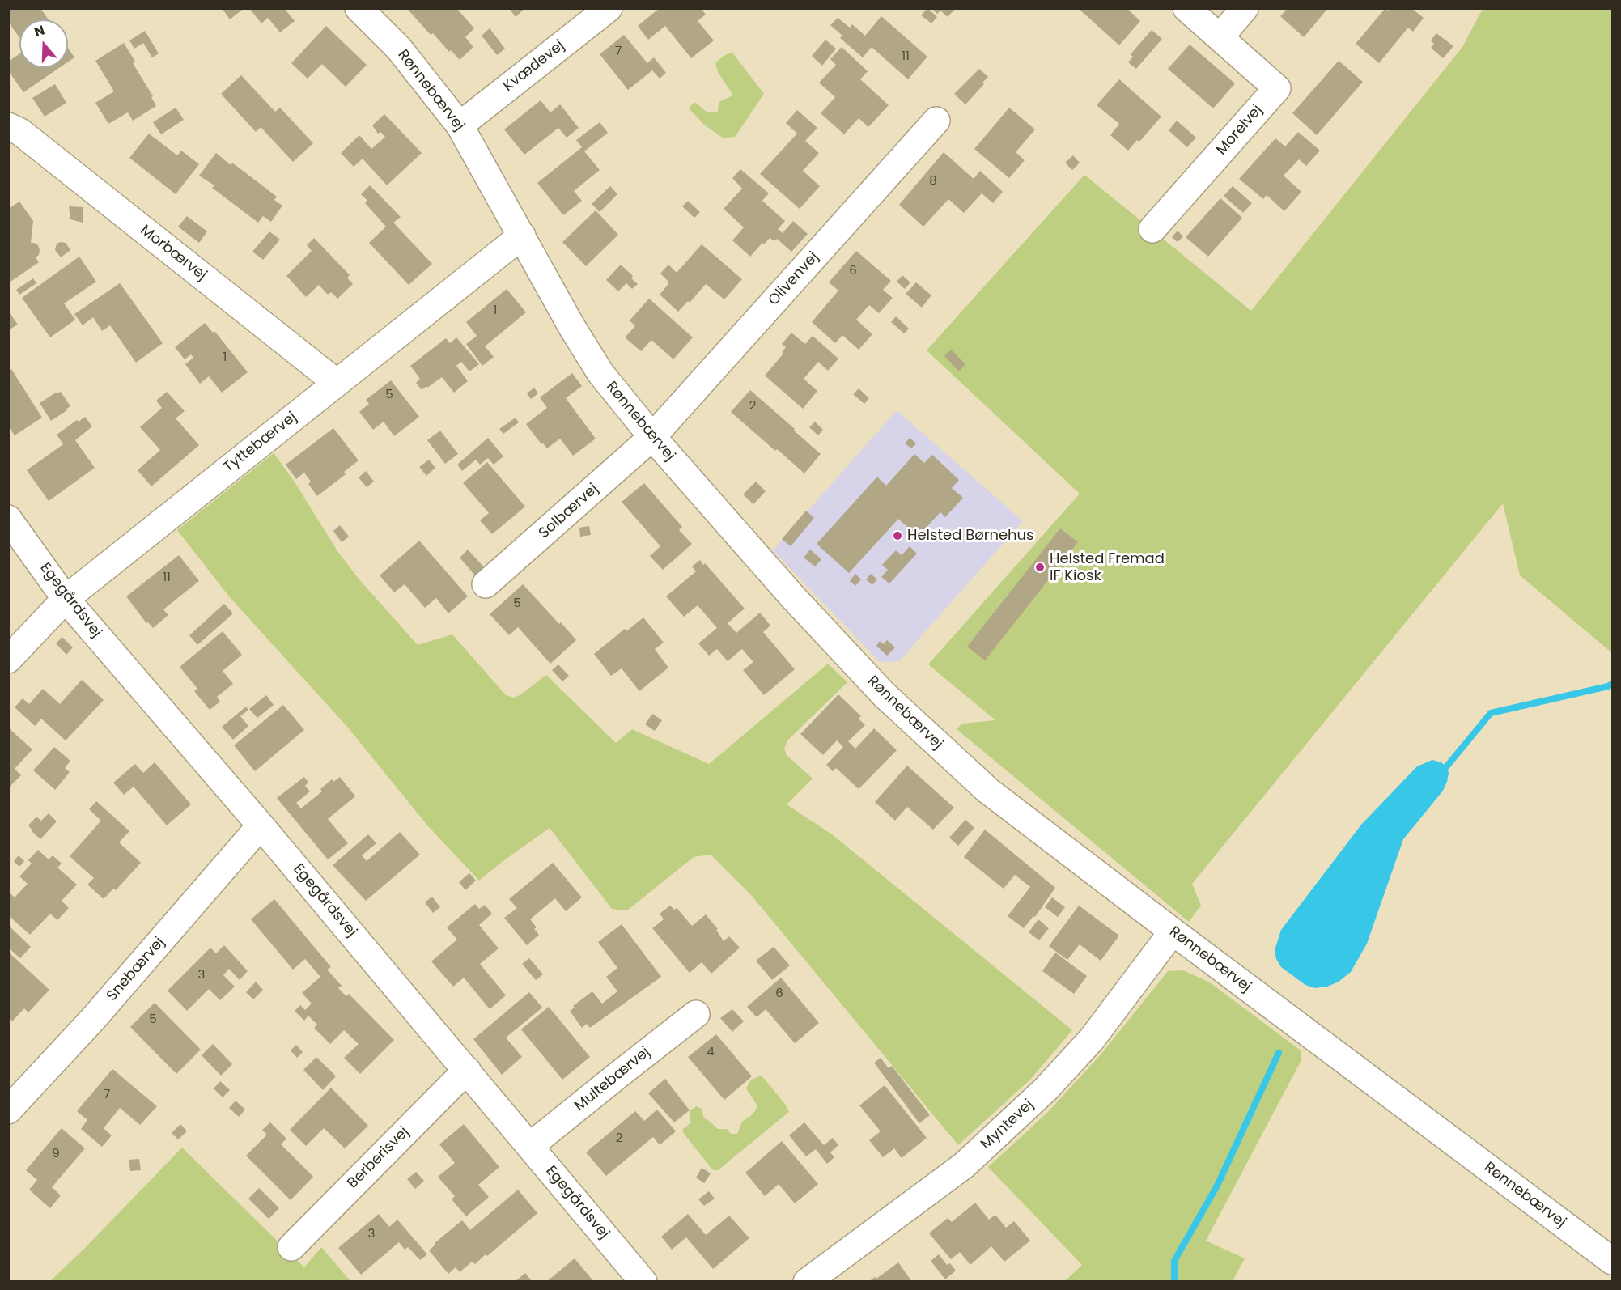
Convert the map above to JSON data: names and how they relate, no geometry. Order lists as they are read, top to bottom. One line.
{"streets":{"street":["Kvædevej","Rønnebærvej","Morelvej","Morbærvej","Olivenvej","Tyttebærvej","Solbærvej","Egegårdsvej","Snebærvej","Multebærvej","Myntevej","Berberisvej"]},"crossings":[["Kvædevej","Rønnebærvej"],["Rønnebærvej","Olivenvej"],["Rønnebærvej","Tyttebærvej"],["Rønnebærvej","Solbærvej"],["Rønnebærvej","Myntevej"],["Morbærvej","Tyttebærvej"],["Olivenvej","Solbærvej"],["Tyttebærvej","Egegårdsvej"],["Egegårdsvej","Snebærvej"],["Egegårdsvej","Multebærvej"],["Egegårdsvej","Berberisvej"]],"places":["Helsted Børnehus","Helsted Fremad IF Kiosk"],"house_numbers":["7","11","8","6","1","1","5","2","11","5","3","6","5","4","7","2","9","3"],"north":"top"}
